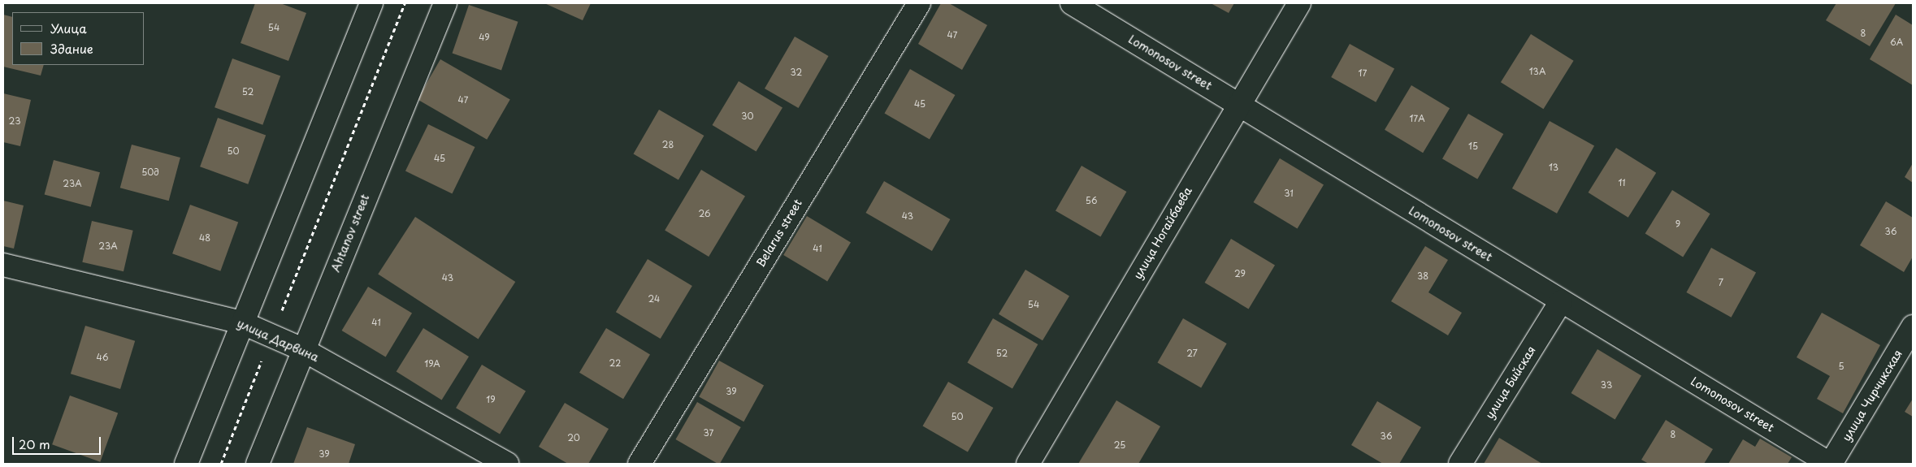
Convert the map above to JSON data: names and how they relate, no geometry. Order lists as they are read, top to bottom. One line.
{"streets":{"street":["Lomonosov street","Ahtanov street","Belarus street","улица Ногайбаева","улица Дарвина","улица Бийская","улица Чирчикская"]},"crossings":[["Lomonosov street","улица Ногайбаева"],["Lomonosov street","улица Бийская"],["Lomonosov street","улица Чирчикская"],["Ahtanov street","улица Дарвина"]],"house_numbers":["54","8","47","49","6А","13А","32","17","52","47","45","30","17А","23","28","15","50","45","13","50д","11","23А","31","56","26","43","9","36","48","23А","41","29","38","43","7","24","54","41","52","27","46","22","19А","5","33","39","19","50","37","8","36","20","25","39"],"legend":["Улица","Здание"],"scale_bar":"20 m"}
